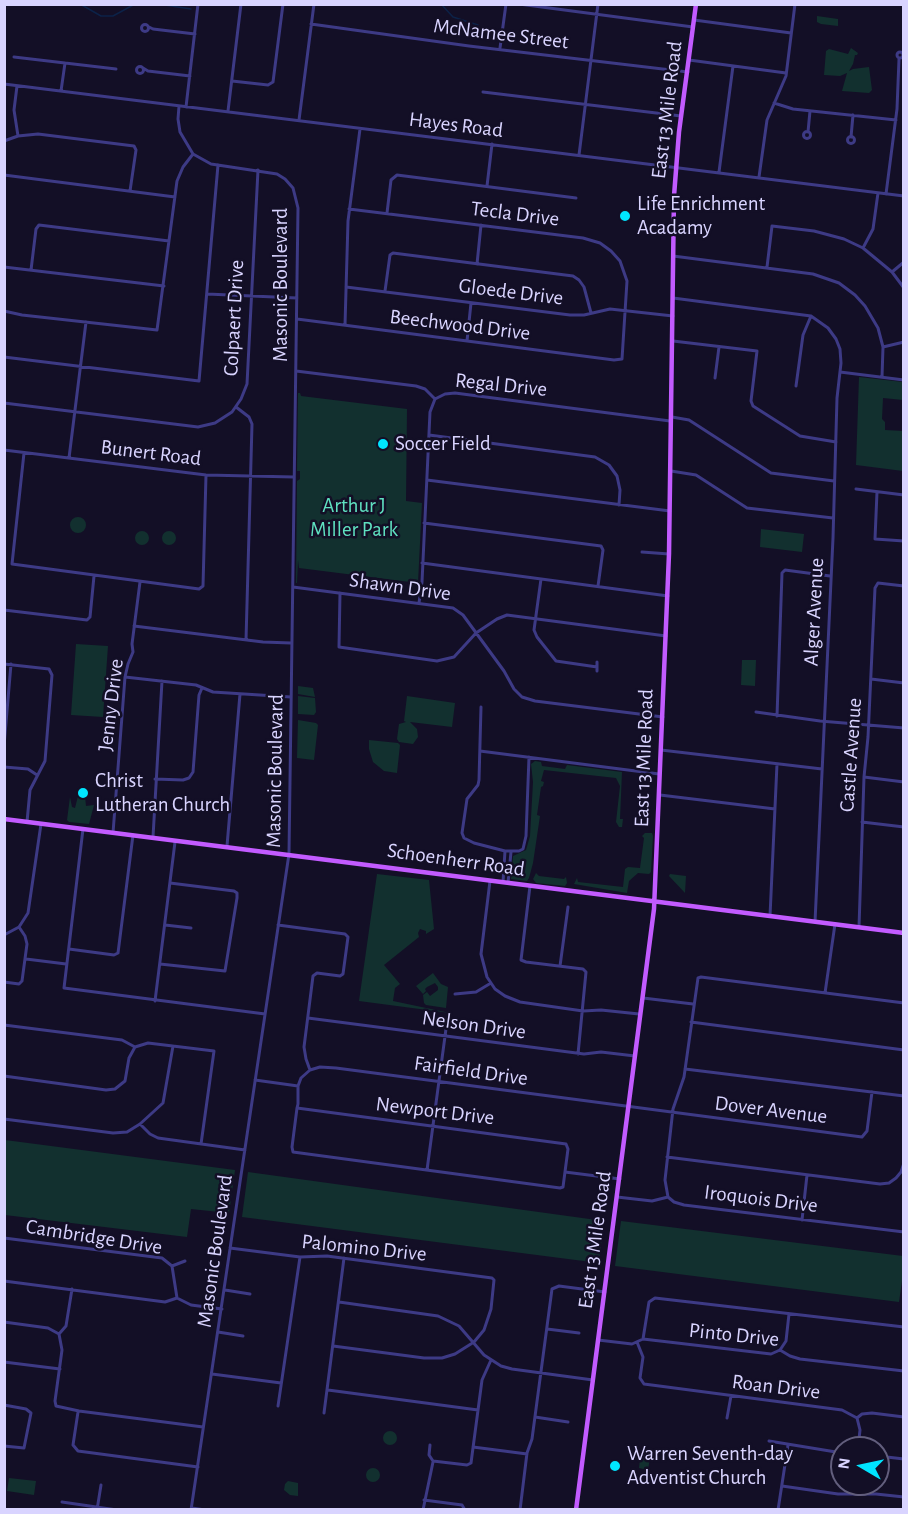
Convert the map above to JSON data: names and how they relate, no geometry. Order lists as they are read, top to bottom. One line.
{"streets":{"main road":["East 13 Mile Road","Schoenherr Road"],"street":["McNamee Street","Hayes Road","Tecla Drive","Masonic Boulevard","Gloede Drive","Colpaert Drive","Beechwood Drive","Regal Drive","Bunert Road","Shawn Drive","Alger Avenue","Jenny Drive","Castle Avenue","Nelson Drive","Fairfield Drive","Dover Avenue","Newport Drive","Iroquois Drive","Cambridge Drive","Palomino Drive","Pinto Drive","Roan Drive"]},"crossings":[["McNamee Street","East 13 Mile Road"],["East 13 Mile Road","Hayes Road"],["East 13 Mile Road","Gloede Drive"],["East 13 Mile Road","Regal Drive"],["East 13 Mile Road","Shawn Drive"],["East 13 Mile Road","Schoenherr Road"],["East 13 Mile Road","Nelson Drive"],["East 13 Mile Road","Fairfield Drive"],["East 13 Mile Road","Dover Avenue"],["East 13 Mile Road","Iroquois Drive"],["Tecla Drive","Gloede Drive"],["Tecla Drive","Beechwood Drive"],["Masonic Boulevard","Colpaert Drive"],["Masonic Boulevard","Beechwood Drive"],["Masonic Boulevard","Regal Drive"],["Masonic Boulevard","Bunert Road"],["Masonic Boulevard","Shawn Drive"],["Masonic Boulevard","Schoenherr Road"],["Masonic Boulevard","Palomino Drive"],["Colpaert Drive","Bunert Road"],["Regal Drive","Alger Avenue"],["Alger Avenue","Schoenherr Road"],["Jenny Drive","Schoenherr Road"],["Castle Avenue","Schoenherr Road"],["Fairfield Drive","Dover Avenue"]],"parks":["Arthur J Miller Park"],"places":["Life Enrichment Acadamy","Soccer Field","Christ Lutheran Church","Warren Seventh-day Adventist Church"],"north":"left"}
